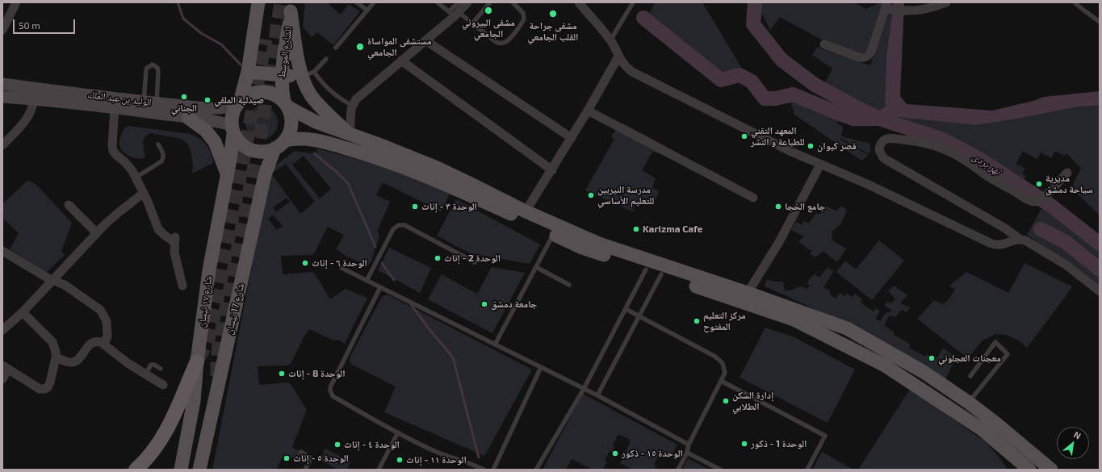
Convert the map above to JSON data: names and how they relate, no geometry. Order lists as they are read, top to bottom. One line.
{"streets":{"main road":["الشارع الموسط","الوليد بن عبد الملك","شارع ١٧ نيسان","شارع 17 نيسان"]},"crossings":[["الشارع الموسط","الوليد بن عبد الملك"],["الشارع الموسط","شارع ١٧ نيسان"],["الشارع الموسط","شارع 17 نيسان"],["الوليد بن عبد الملك","شارع ١٧ نيسان"],["الوليد بن عبد الملك","شارع 17 نيسان"],["شارع ١٧ نيسان","شارع 17 نيسان"]],"water":["نهر بردى"],"places":["مشفى البيروني الجامعي","مشفى جراحة القلب الجامعي","مستشفى المواساة الجامعي","الجناني","صيدلية الملقي","المعهد التقني للطباعة و النشر","قصر كيوان","مديرية سياحة دمشق","مدرسة النيربين للتعليم الأساسي","الوحدة ٣ - إناث","جامع الخجا","Karizma Cafe","الوحدة 2 - إناث","الوحدة ٦ - إناث","جامعة دمشق","مركز التعليم المفتوح","معجنات العجلوني","الوحدة 8 - إناث","إدارة السكن الطلابي","الوحدة 1 - ذكور","الوحدة ٤ - إناث","الوحدة ١٥ - ذكور","الوحدة ٥ - إناث","الوحدة ١١ - إناث"],"scale_bar":"50 m","north":"top right"}
